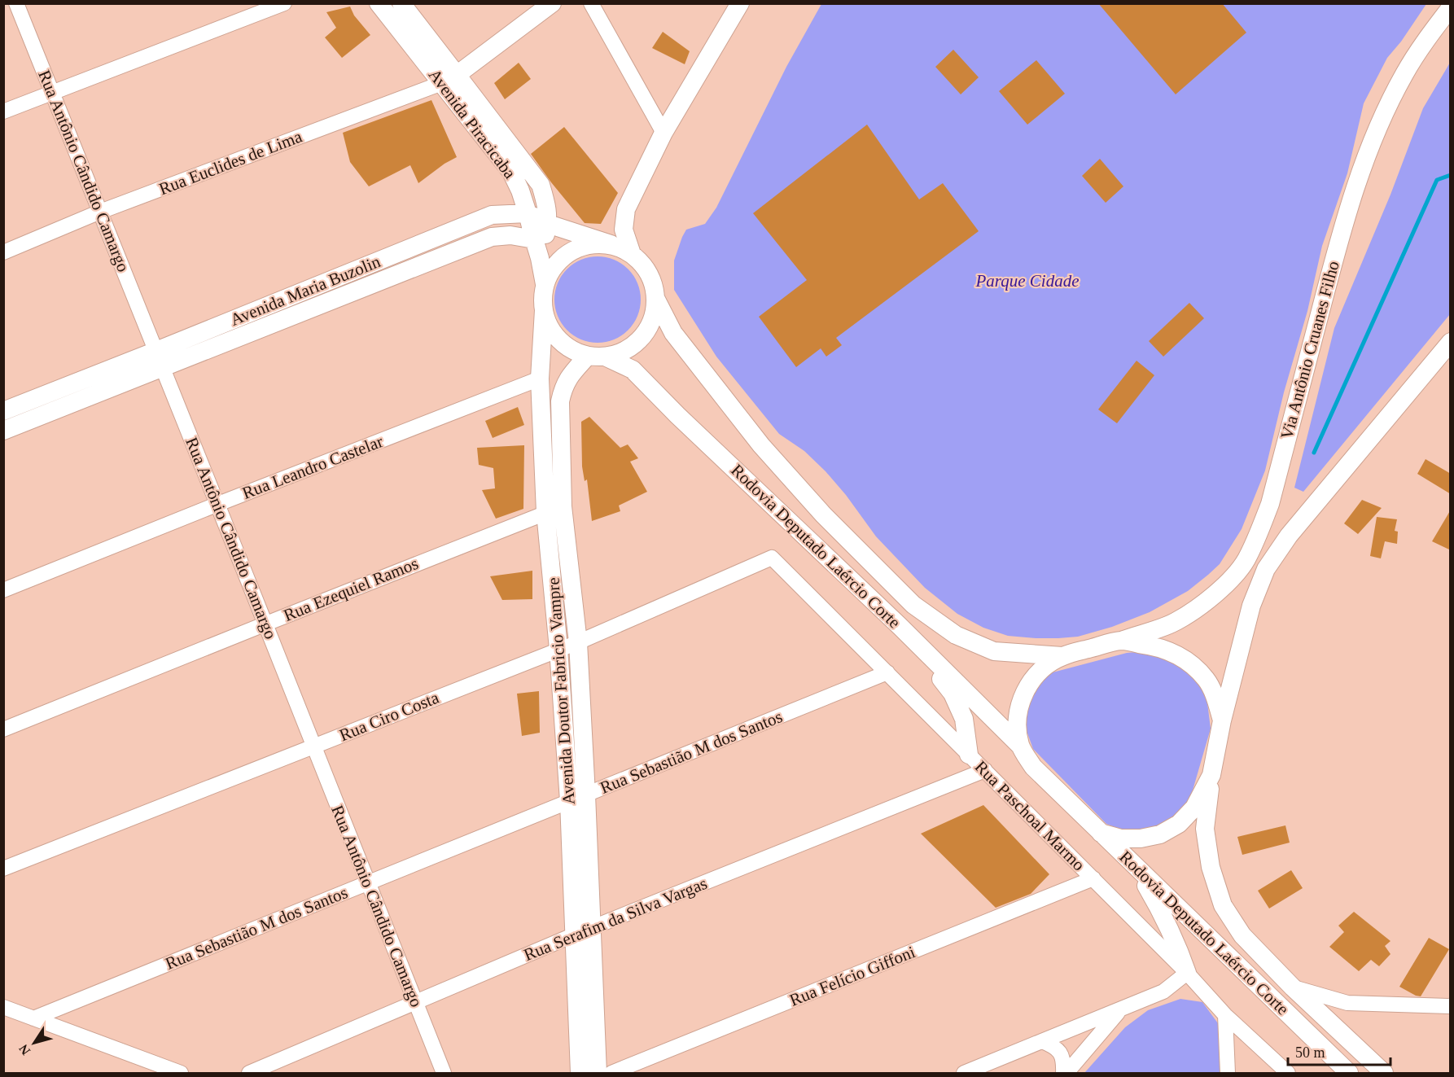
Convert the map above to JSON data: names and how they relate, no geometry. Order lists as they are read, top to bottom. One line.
{"streets":{"main road":["Avenida Piracicaba","Avenida Maria Buzolin","Via Antônio Cruanes Filho","Rodovia Deputado Laércio Corte","Avenida Doutor Fabricio Vampre"],"street":["Rua Euclides de Lima","Rua Antônio Cândido Camargo","Rua Leandro Castelar","Rua Ezequiel Ramos","Rua Ciro Costa","Rua Sebastião M dos Santos","Rua Paschoal Marmo","Rua Serafim da Silva Vargas","Rua Felício Giffoni"]},"crossings":[["Avenida Piracicaba","Rua Euclides de Lima"],["Avenida Piracicaba","Avenida Maria Buzolin"],["Avenida Piracicaba","Rodovia Deputado Laércio Corte"],["Avenida Piracicaba","Avenida Doutor Fabricio Vampre"],["Rua Euclides de Lima","Rua Antônio Cândido Camargo"],["Rua Antônio Cândido Camargo","Avenida Maria Buzolin"],["Rua Antônio Cândido Camargo","Rua Leandro Castelar"],["Rua Antônio Cândido Camargo","Rua Ezequiel Ramos"],["Rua Antônio Cândido Camargo","Rua Ciro Costa"],["Rua Antônio Cândido Camargo","Rua Sebastião M dos Santos"],["Rua Antônio Cândido Camargo","Rua Serafim da Silva Vargas"],["Via Antônio Cruanes Filho","Rodovia Deputado Laércio Corte"],["Rua Leandro Castelar","Avenida Doutor Fabricio Vampre"],["Rodovia Deputado Laércio Corte","Avenida Doutor Fabricio Vampre"],["Rua Ezequiel Ramos","Avenida Doutor Fabricio Vampre"],["Avenida Doutor Fabricio Vampre","Rua Ciro Costa"],["Avenida Doutor Fabricio Vampre","Rua Sebastião M dos Santos"],["Avenida Doutor Fabricio Vampre","Rua Serafim da Silva Vargas"],["Rua Ciro Costa","Rua Paschoal Marmo"],["Rua Sebastião M dos Santos","Rua Paschoal Marmo"],["Rua Paschoal Marmo","Rua Serafim da Silva Vargas"],["Rua Paschoal Marmo","Rua Felício Giffoni"]],"parks":["Parque Cidade"],"scale_bar":"50 m","north":"bottom left"}
